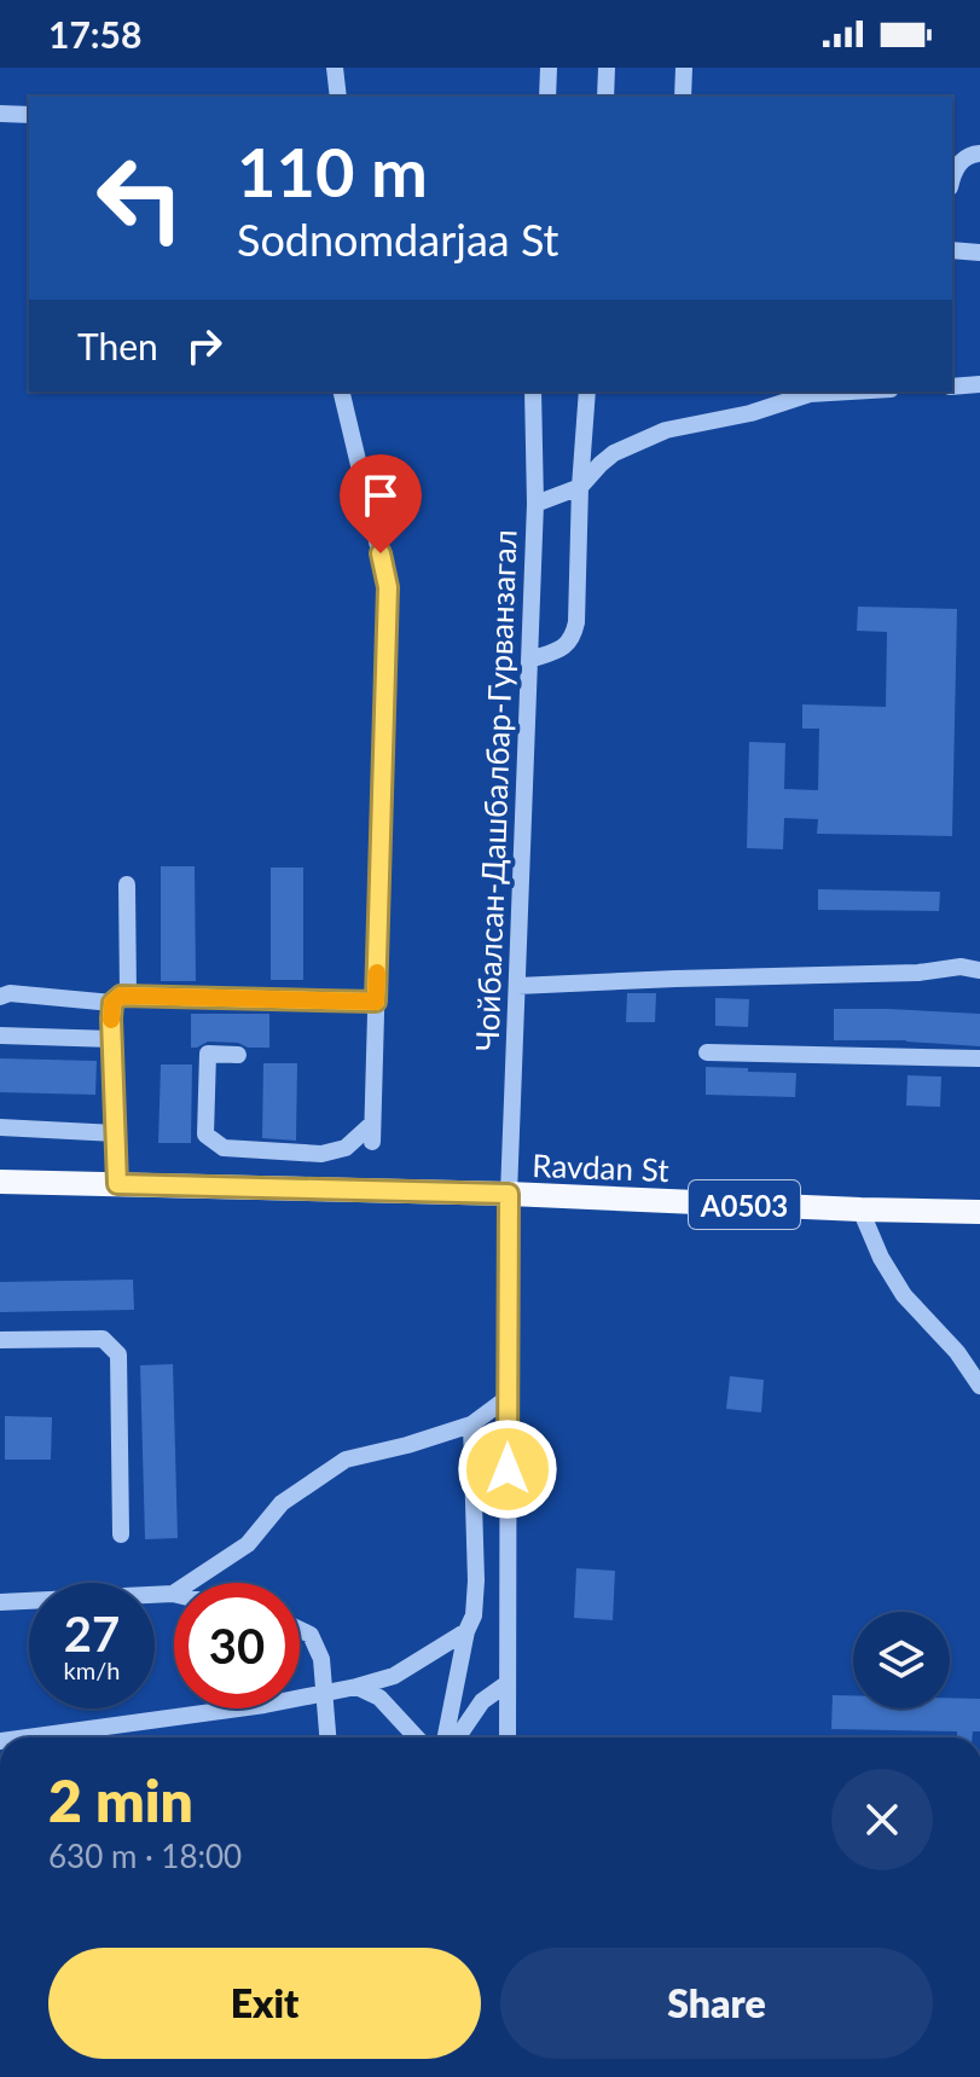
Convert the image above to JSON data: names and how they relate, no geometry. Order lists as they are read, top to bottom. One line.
{"streets":{"main road":["Ravdan St","A0503"],"street":["Чойбалсан-Дашбалбар-Гурванзагал"]},"crossings":[["Чойбалсан-Дашбалбар-Гурванзагал","Ravdan St"],["Чойбалсан-Дашбалбар-Гурванзагал","A0503"],["Ravdan St","A0503"]],"page":{"status":"17:58","turn":["110 m","Sodnomdarjaa St"],"then":"Then","speed":"27 km/h","limit":"30","heading":["2 min","630 m · 18:00"],"buttons":["Exit","Share"]}}
